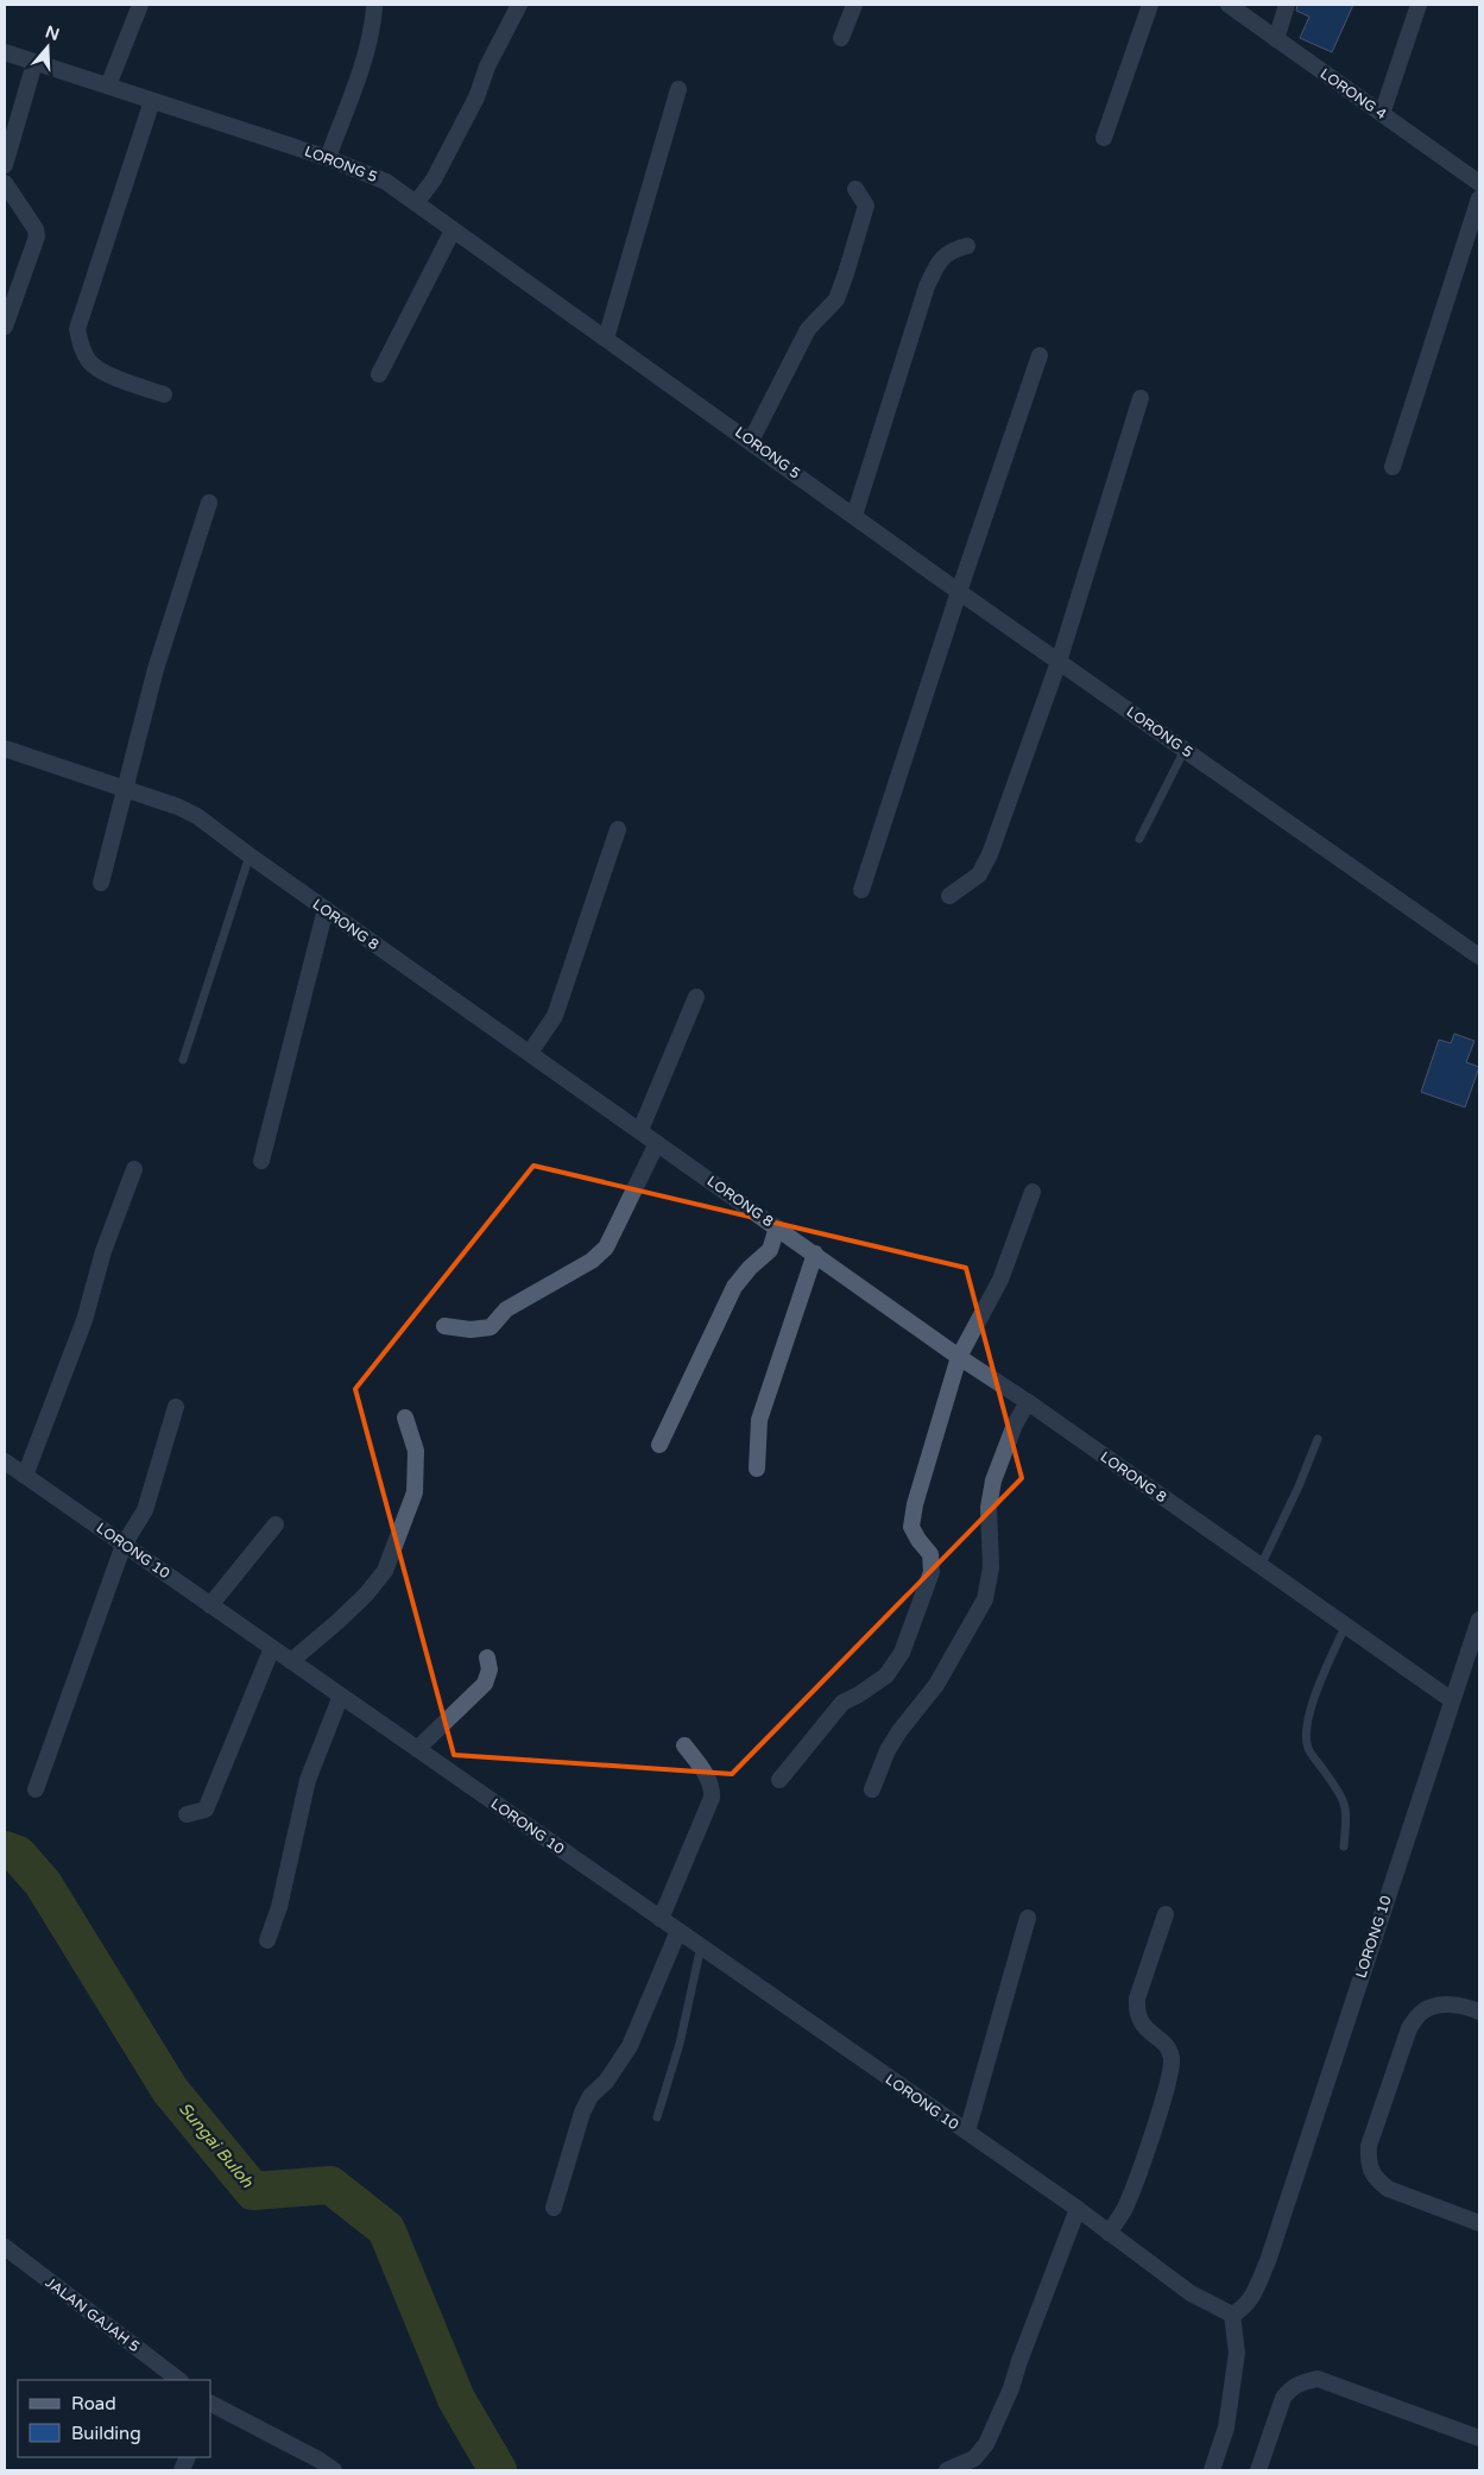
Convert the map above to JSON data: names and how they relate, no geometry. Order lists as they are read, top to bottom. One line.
{"streets":{"street":["LORONG 4","LORONG 5","LORONG 8","LORONG 10","JALAN GAJAH 5"]},"crossings":[["LORONG 8","LORONG 10"]],"water":["Sungai Buloh"],"legend":["Road","Building"],"north":"top"}
